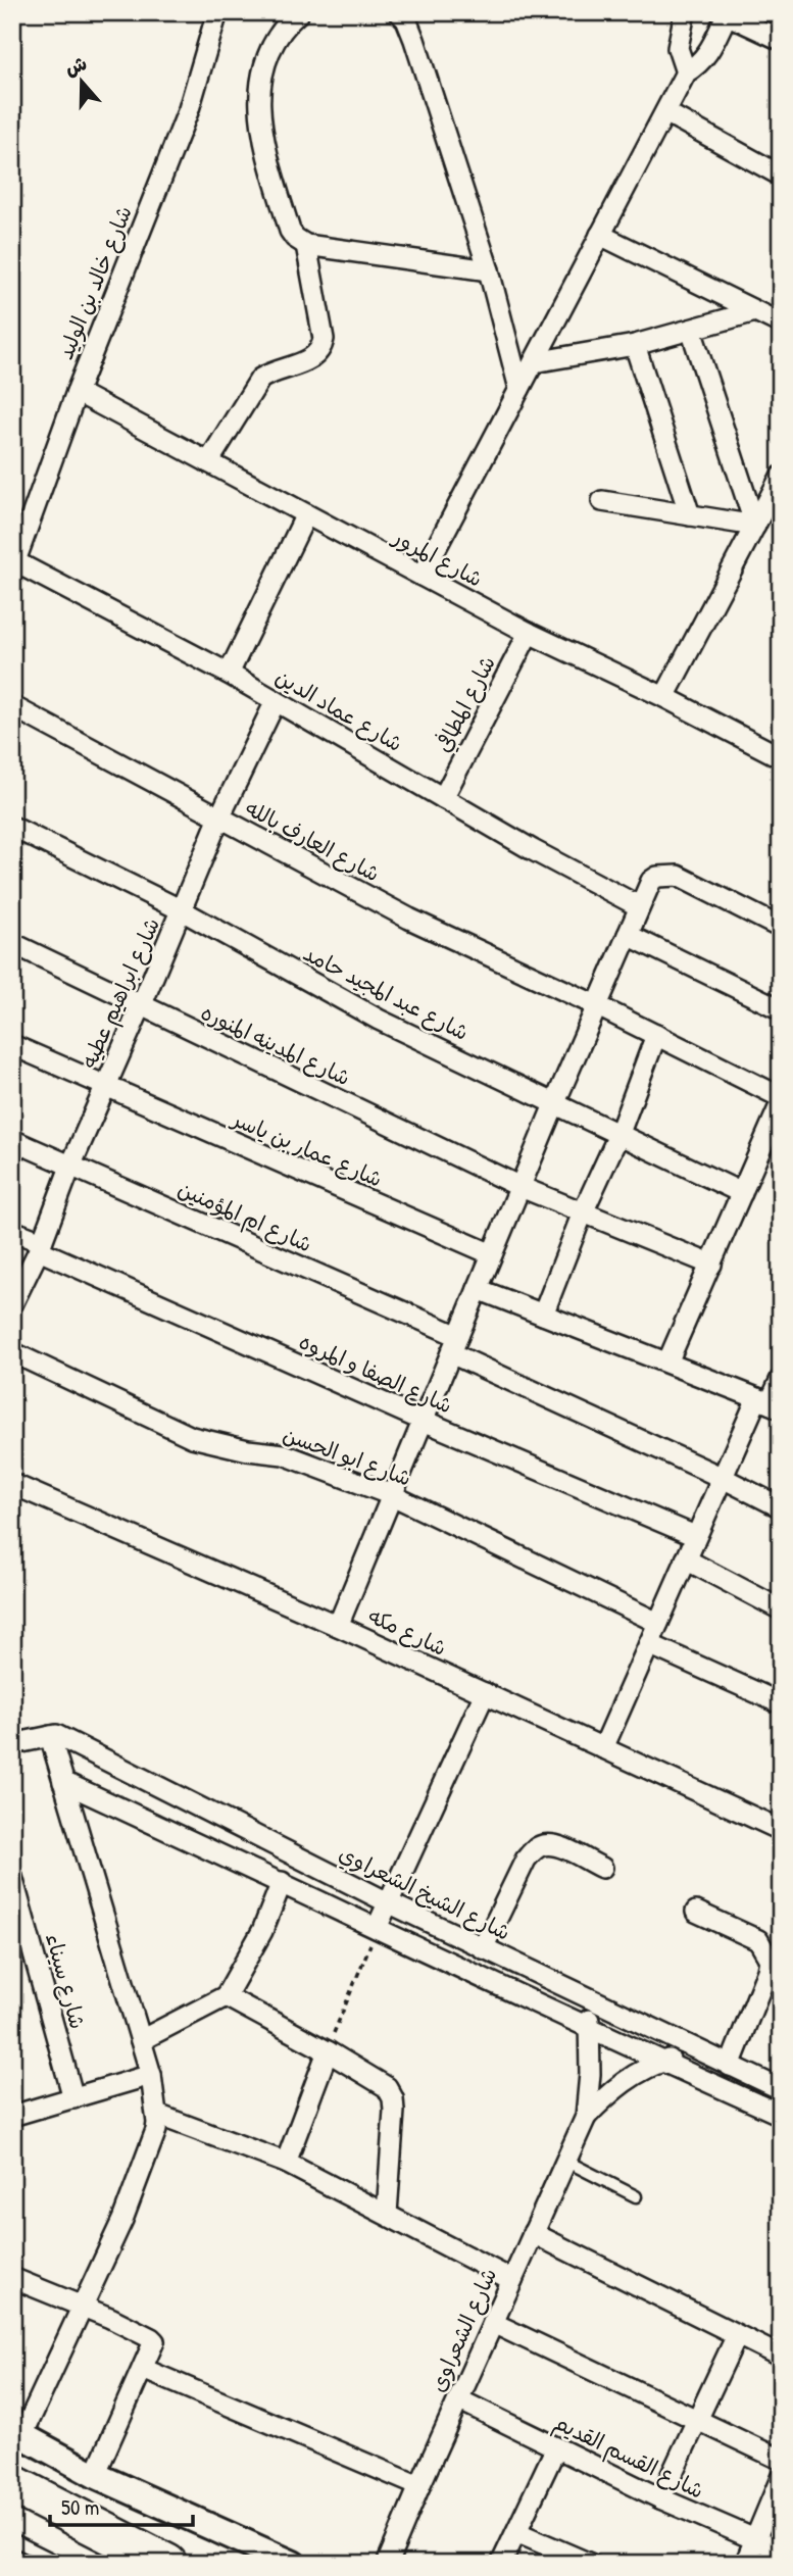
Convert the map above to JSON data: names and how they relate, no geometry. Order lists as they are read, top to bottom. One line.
{"streets":{"street":["شارع خالد بن الوليد","شارع المرور","شارع المطافي","شارع عماد الدين","شارع العارف بالله","شارع ابراهيم عطيه","شارع عبد المجيد حامد","شارع المدينه المنوره","شارع عمار بن ياسر","شارع ام المؤمنين","شارع الصفا و المروه","شارع ابو الحسن","شارع مكه","شارع الشيخ الشعراوي","شارع سيناء","شارع الشعراوى","شارع القسم القديم"]},"crossings":[["شارع خالد بن الوليد","شارع المرور"],["شارع خالد بن الوليد","شارع عماد الدين"],["شارع المرور","شارع المطافي"],["شارع المطافي","شارع عماد الدين"],["شارع عماد الدين","شارع ابراهيم عطيه"],["شارع العارف بالله","شارع ابراهيم عطيه"],["شارع ابراهيم عطيه","شارع عبد المجيد حامد"],["شارع ابراهيم عطيه","شارع المدينه المنوره"],["شارع ابراهيم عطيه","شارع عمار بن ياسر"],["شارع ابراهيم عطيه","شارع ام المؤمنين"],["شارع ابراهيم عطيه","شارع الصفا و المروه"],["شارع الشيخ الشعراوي","شارع الشعراوى"],["شارع الشعراوى","شارع القسم القديم"]],"scale_bar":"50 m","north":"top"}
